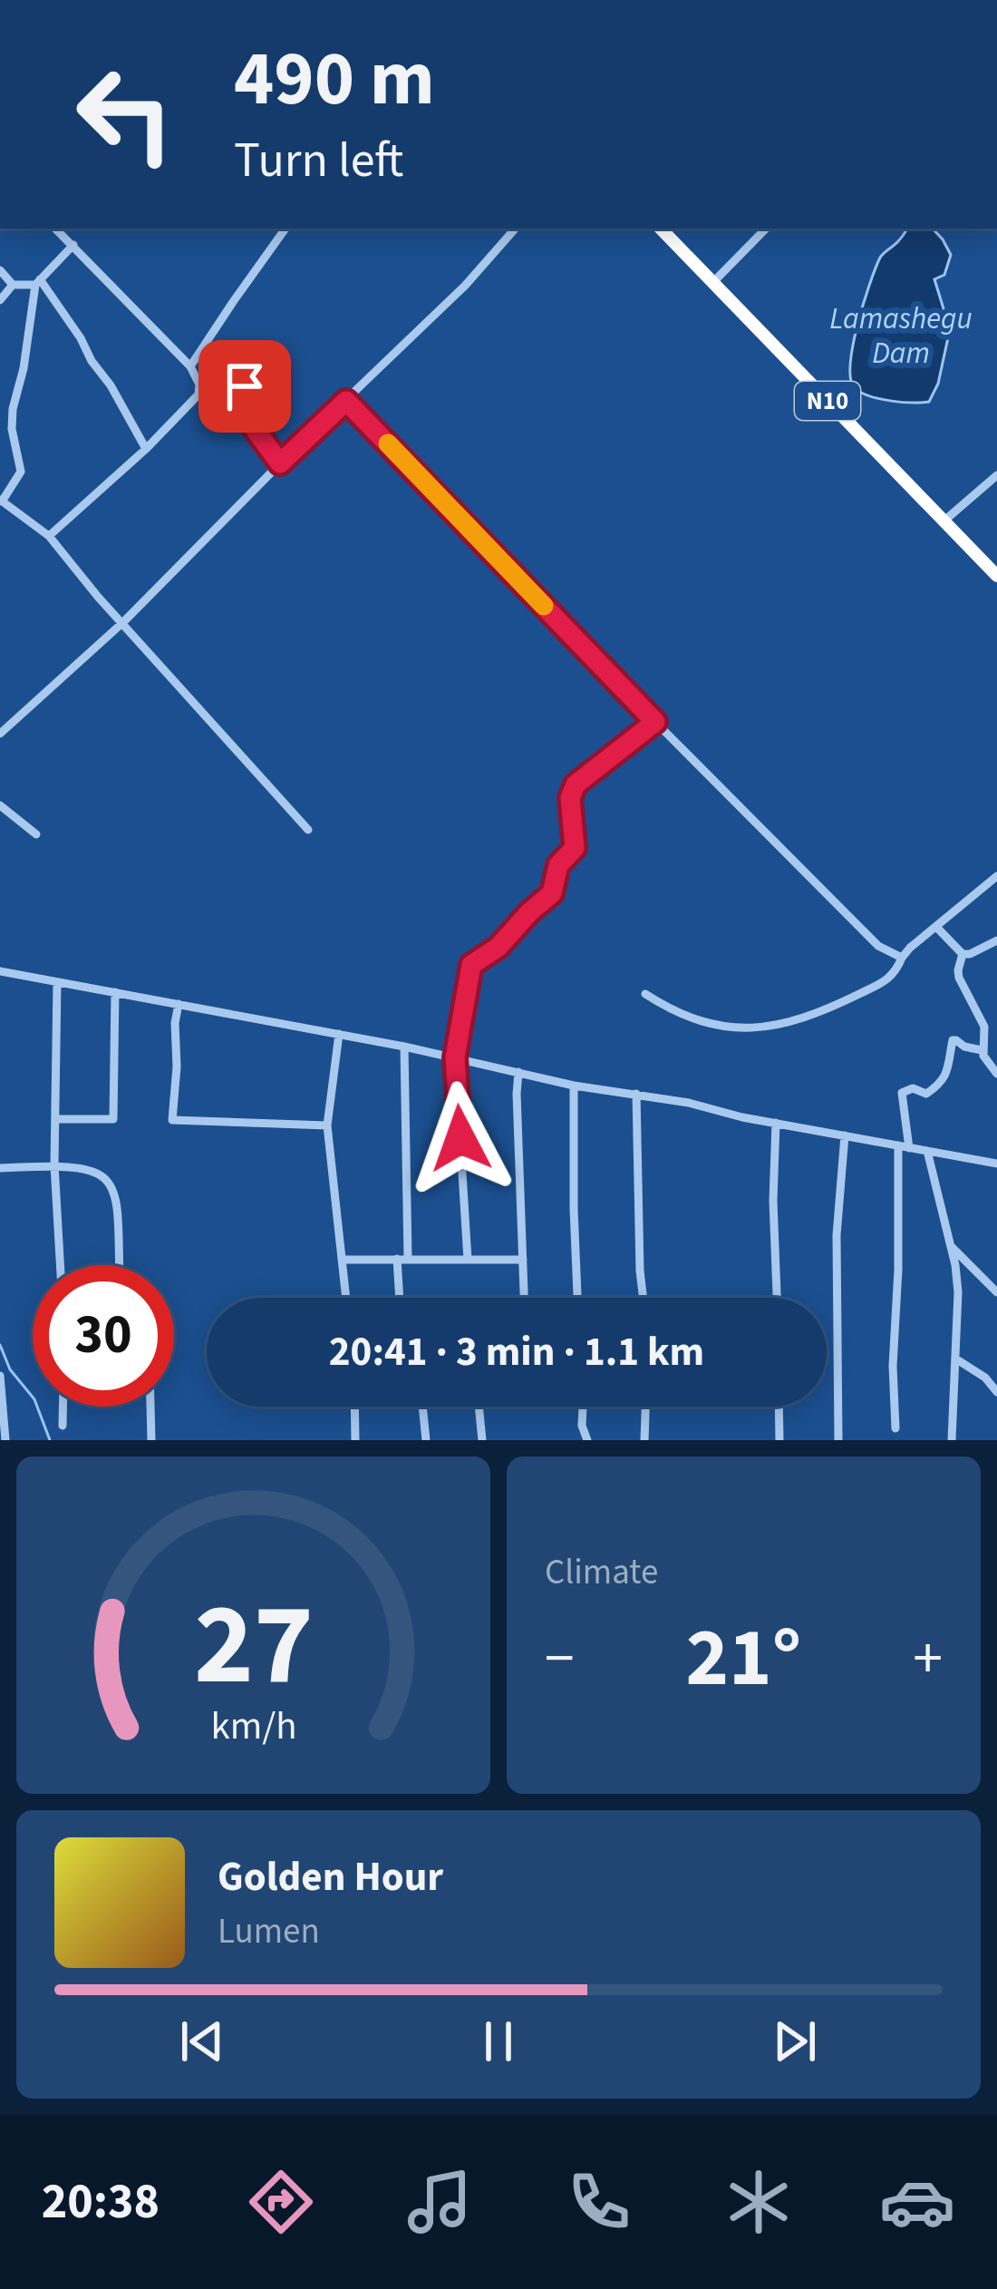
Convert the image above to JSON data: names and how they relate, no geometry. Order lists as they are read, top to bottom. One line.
{"streets":{"highway":["N10"]},"water":["Lamashegu Dam"],"page":{"turn":["490 m","Turn left"],"limit":"30","trip":"20:41 · 3 min · 1.1 km","tile":"Climate","heat":["−","21°","+"],"song":["Golden Hour","Lumen"],"tabs":"20:38","gauge":["27","km/h"]}}
